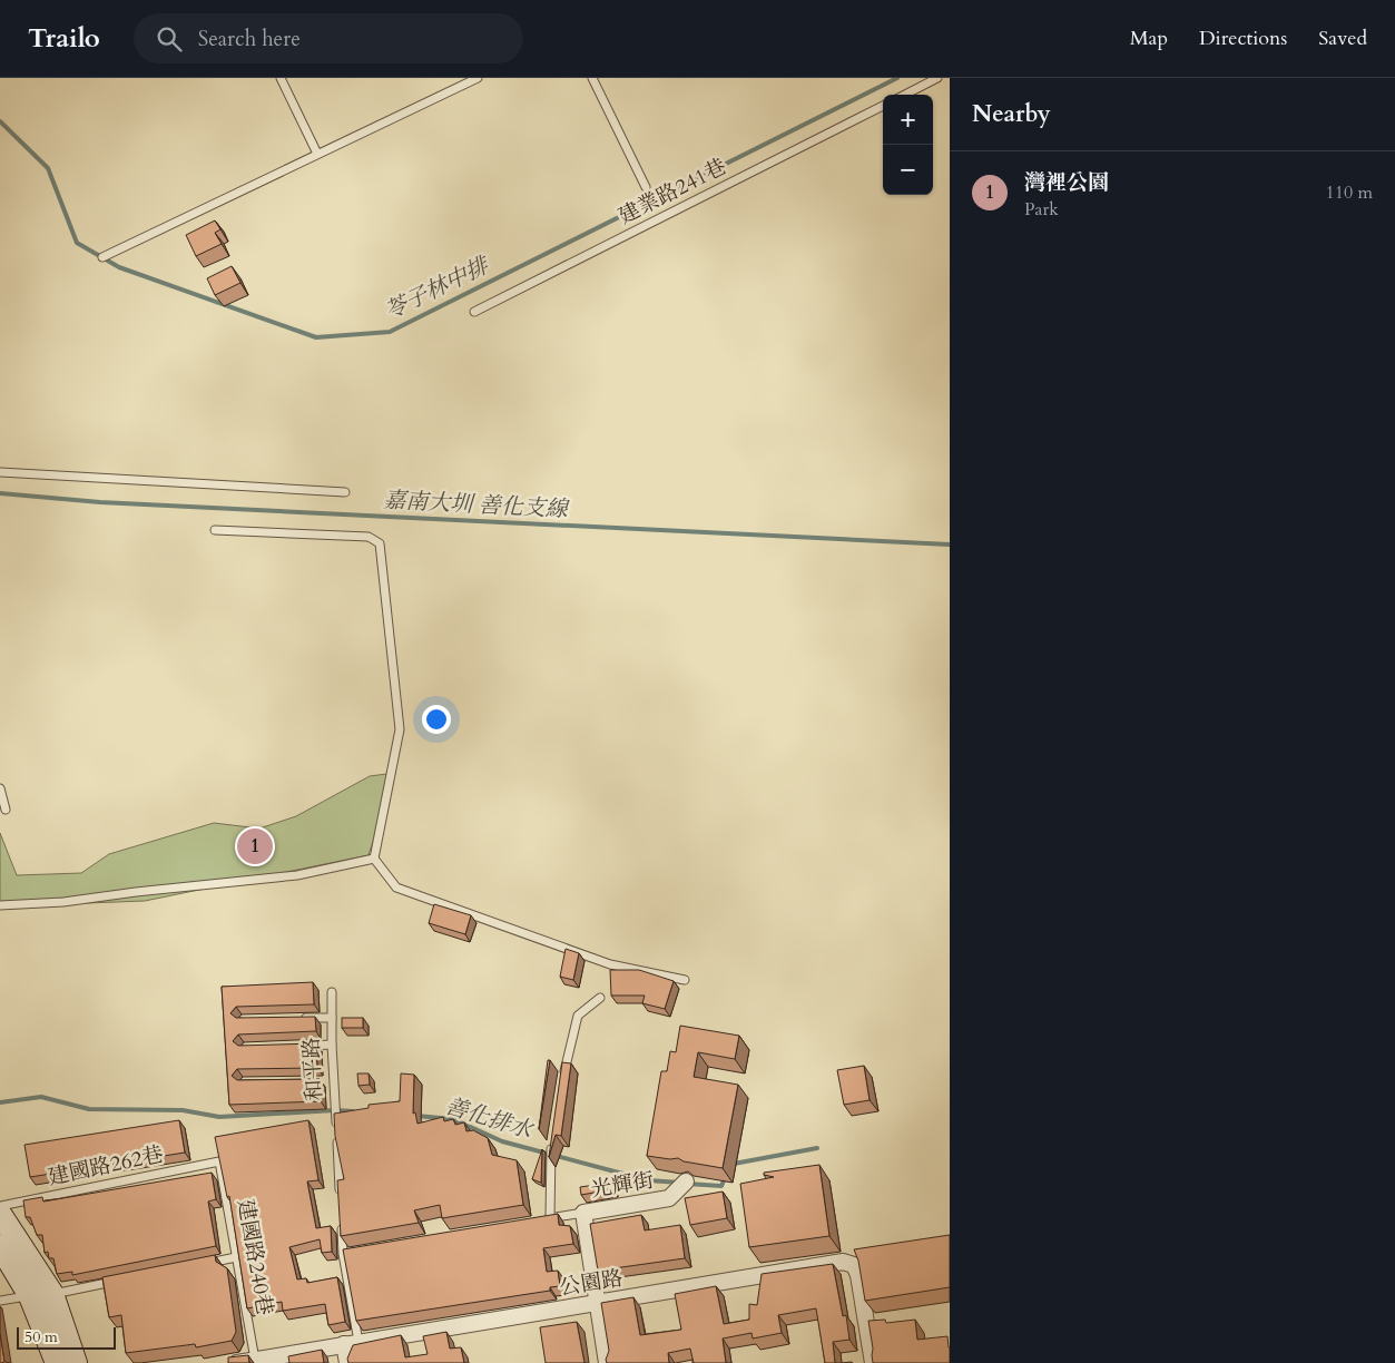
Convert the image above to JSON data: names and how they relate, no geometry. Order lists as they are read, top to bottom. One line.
{"streets":{"street":["光輝街","公園路"],"lane":["建業路241巷","和平路","建國路262巷","建國路240巷"]},"crossings":[["建國路262巷","建國路240巷"],["光輝街","公園路"],["建國路240巷","公園路"]],"water":["苓子林中排","嘉南大圳 善化支線","善化排水"],"scale_bar":"50 m","page":{"header":"Trailo","search":"Search here","nav":["Map","Directions","Saved"],"heading":"Nearby","map_buttons":["+","−"],"list":[{"mark":"1","name":"灣裡公園","note":"Park","value":"110 m"}],"pins":"1","scale":"50 m"}}
